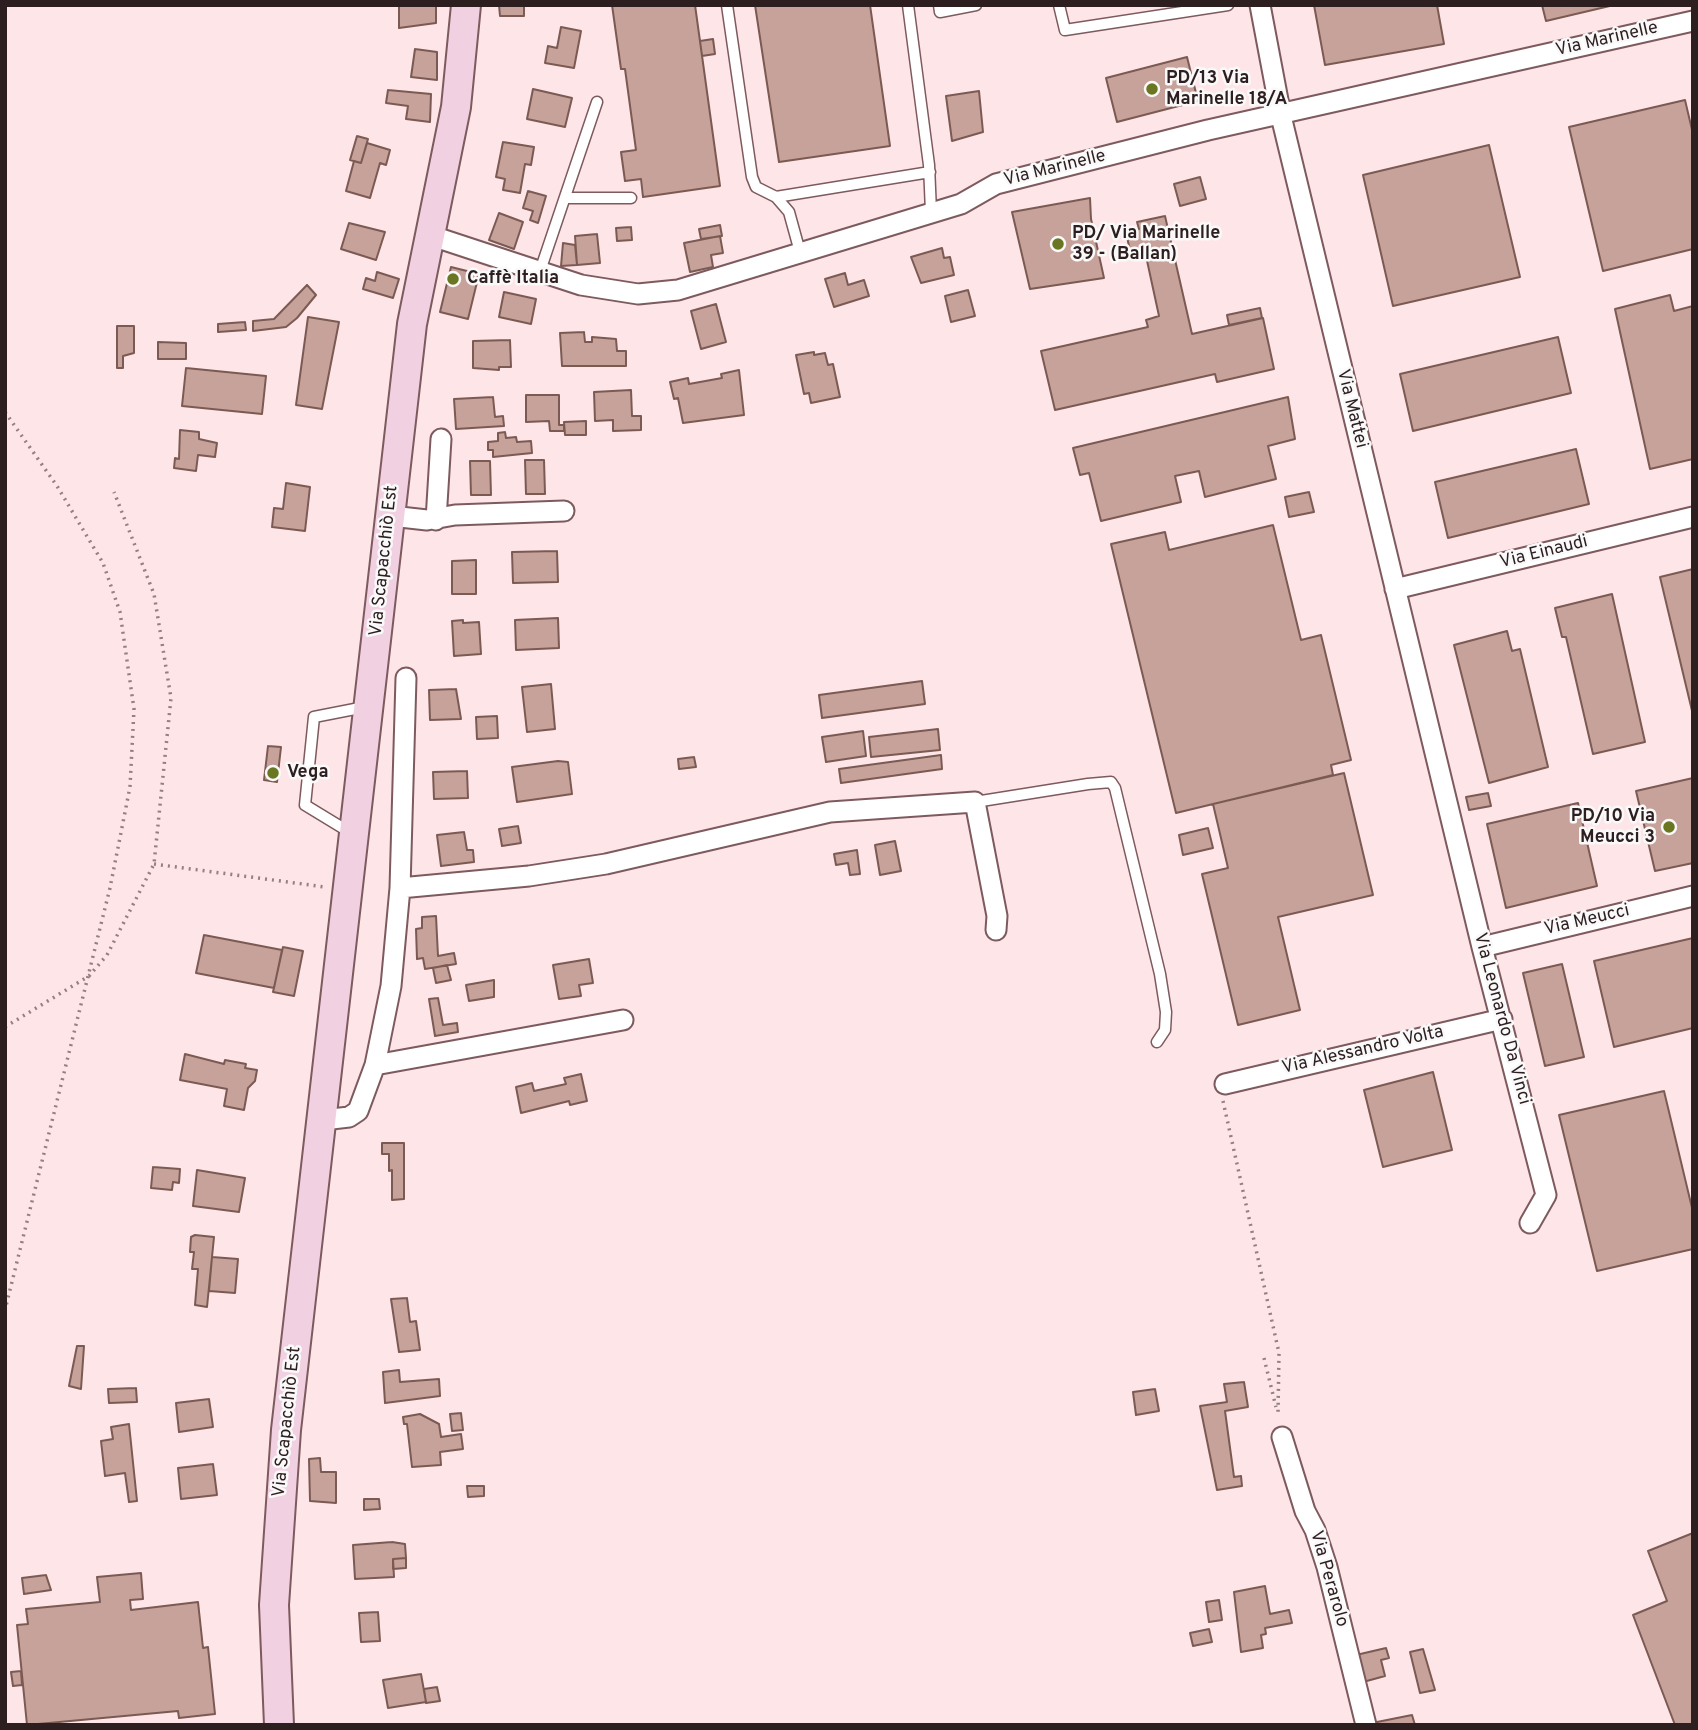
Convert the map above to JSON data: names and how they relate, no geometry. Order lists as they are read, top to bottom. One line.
{"streets":{"main road":["Via Scapacchiò Est"],"street":["Via Marinelle","Via Mattei","Via Einaudi","Via Meucci","Via Leonardo Da Vinci","Via Alessandro Volta","Via Perarolo"]},"crossings":[["Via Marinelle","Via Mattei"],["Via Marinelle","Via Scapacchiò Est"],["Via Mattei","Via Einaudi"],["Via Mattei","Via Leonardo Da Vinci"],["Via Meucci","Via Leonardo Da Vinci"],["Via Leonardo Da Vinci","Via Alessandro Volta"]],"places":["PD/13 Via Marinelle 18/A","PD/ Via Marinelle 39 - (Ballan)","Caffè Italia","Vega","PD/10 Via Meucci 3"]}
